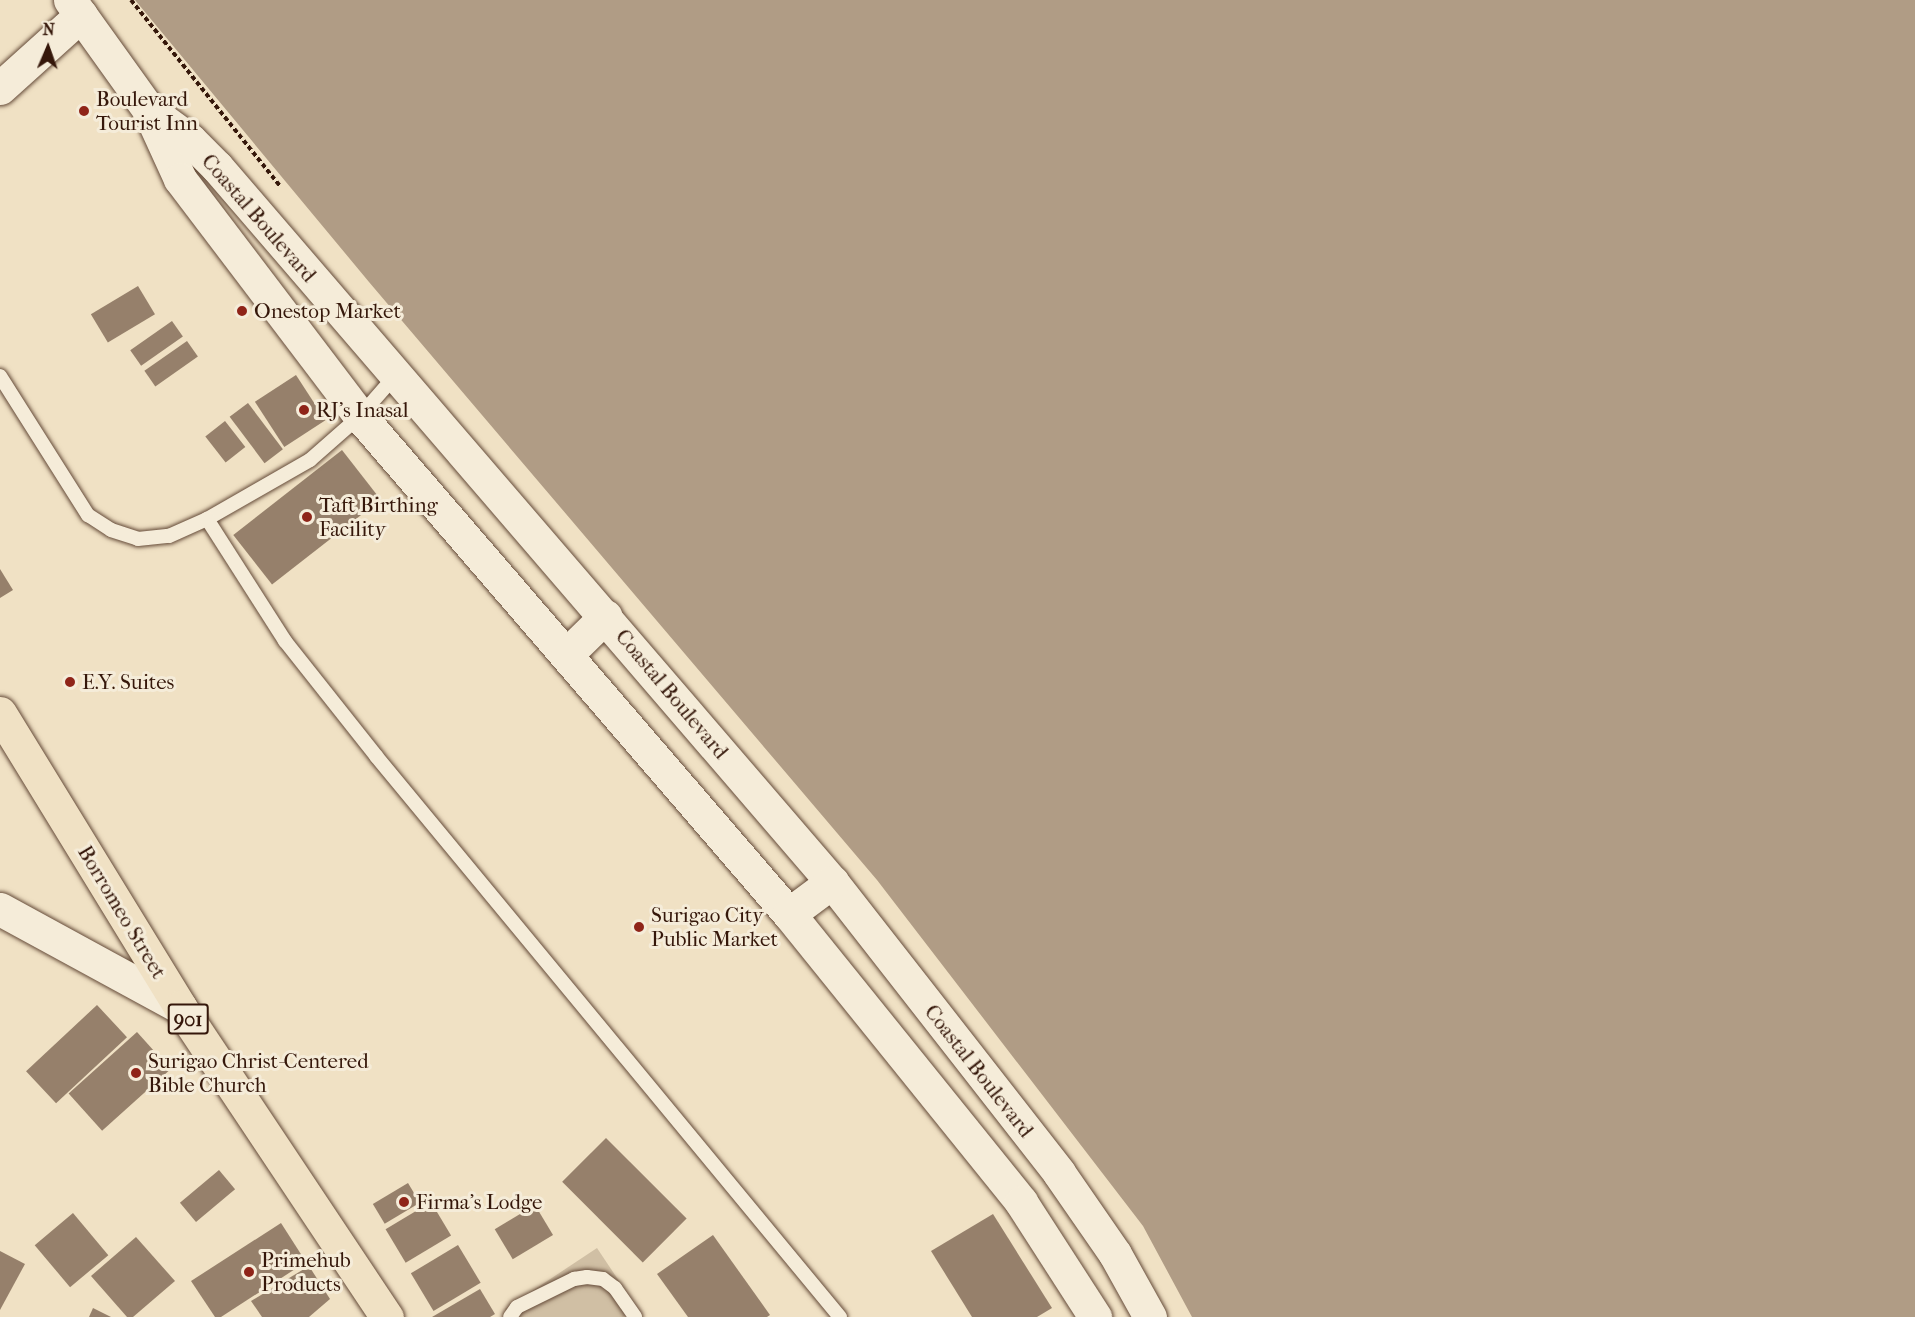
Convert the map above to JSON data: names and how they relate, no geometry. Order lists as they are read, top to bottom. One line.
{"streets":{"main road":["Borromeo Street","901"],"street":["Coastal Boulevard"]},"places":["Boulevard Tourist Inn","Onestop Market","RJ's Inasal","Taft Birthing Facility","E.Y. Suites","Surigao City Public Market","Surigao Christ-Centered Bible Church","Firma's Lodge","Primehub Products"],"north":"top"}
